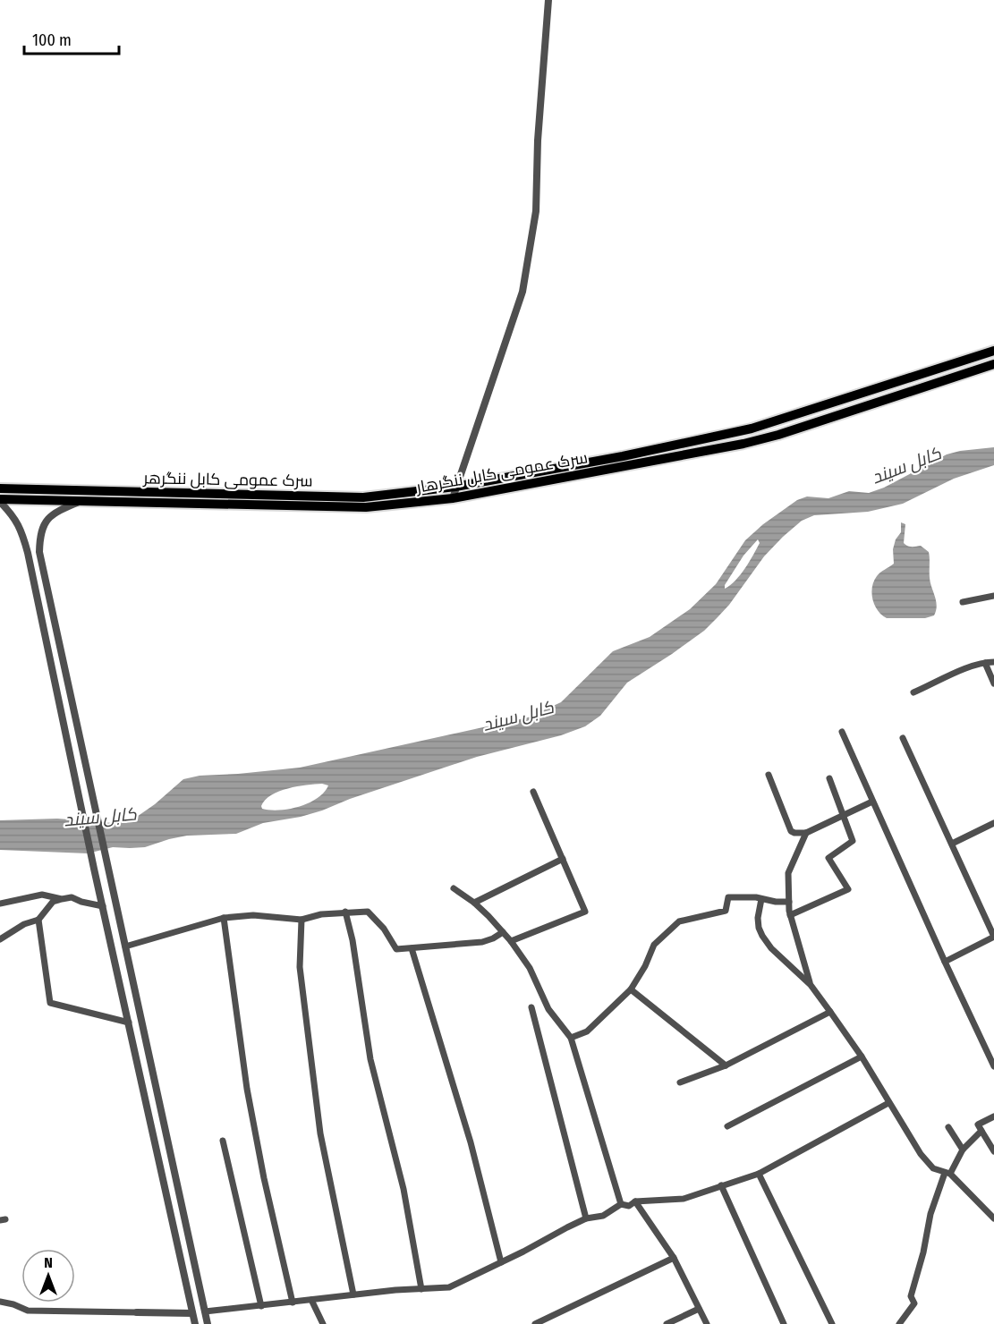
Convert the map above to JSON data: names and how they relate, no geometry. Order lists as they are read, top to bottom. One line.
{"streets":{"highway":["سرک عمومی کابل ننگرهار","سرک عمومی کابل ننگرهر"]},"crossings":[["سرک عمومی کابل ننگرهار","سرک عمومی کابل ننگرهر"]],"water":["کابل سيند"],"scale_bar":"100 m","north":"top"}
